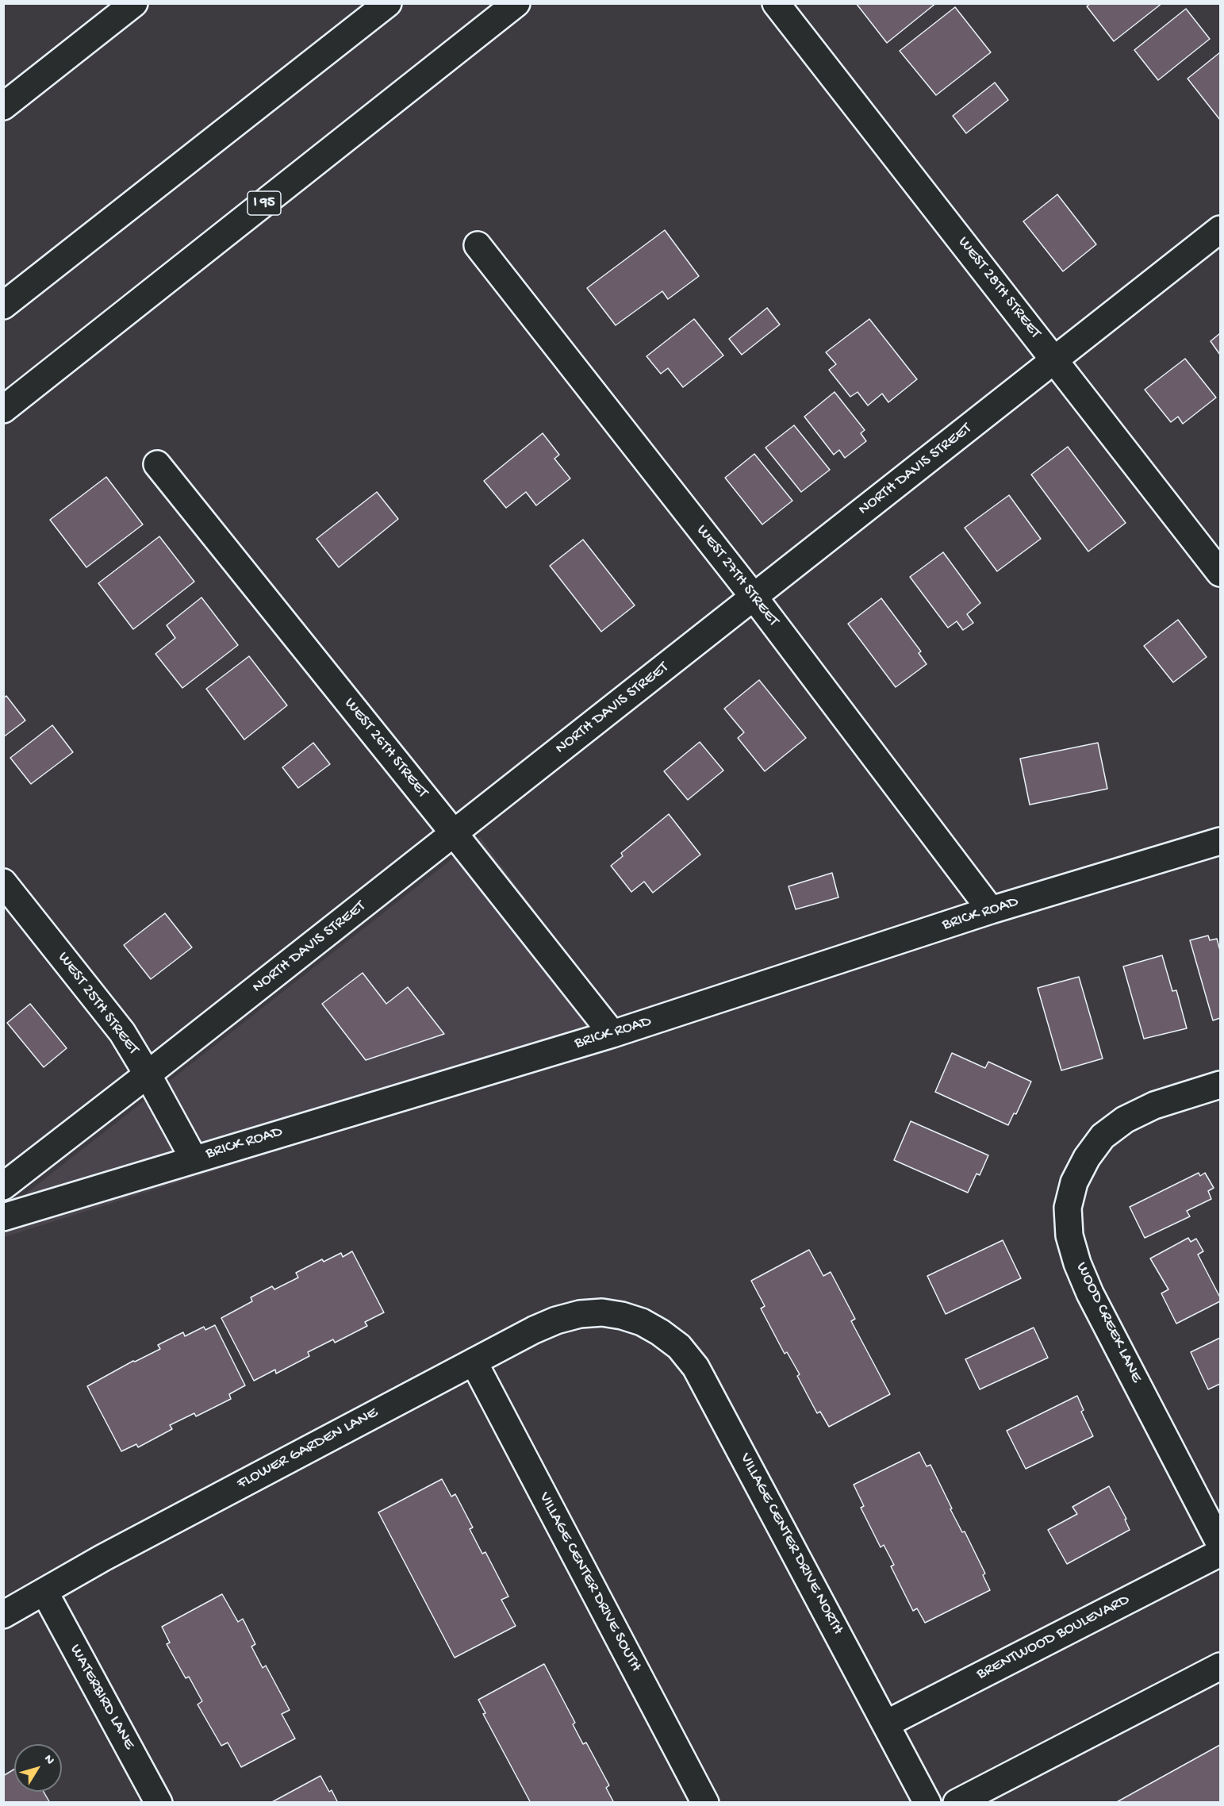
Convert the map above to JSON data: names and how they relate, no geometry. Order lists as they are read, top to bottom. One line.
{"streets":{"main road":["I 95","WEST 28TH STREET","NORTH DAVIS STREET","WEST 27TH STREET","WEST 26TH STREET","BRICK ROAD","WEST 25TH STREET","WOOD CREEK LANE","FLOWER GARDEN LANE","VILLAGE CENTER DRIVE NORTH","VILLAGE CENTER DRIVE SOUTH","BRENTWOOD BOULEVARD","WATERBIRD LANE"]},"crossings":[["WEST 28TH STREET","NORTH DAVIS STREET"],["NORTH DAVIS STREET","WEST 27TH STREET"],["NORTH DAVIS STREET","WEST 26TH STREET"],["NORTH DAVIS STREET","WEST 25TH STREET"],["WEST 27TH STREET","BRICK ROAD"],["WEST 26TH STREET","BRICK ROAD"],["BRICK ROAD","WEST 25TH STREET"],["FLOWER GARDEN LANE","VILLAGE CENTER DRIVE NORTH"],["FLOWER GARDEN LANE","VILLAGE CENTER DRIVE SOUTH"],["FLOWER GARDEN LANE","WATERBIRD LANE"],["VILLAGE CENTER DRIVE NORTH","BRENTWOOD BOULEVARD"]],"north":"top right"}
